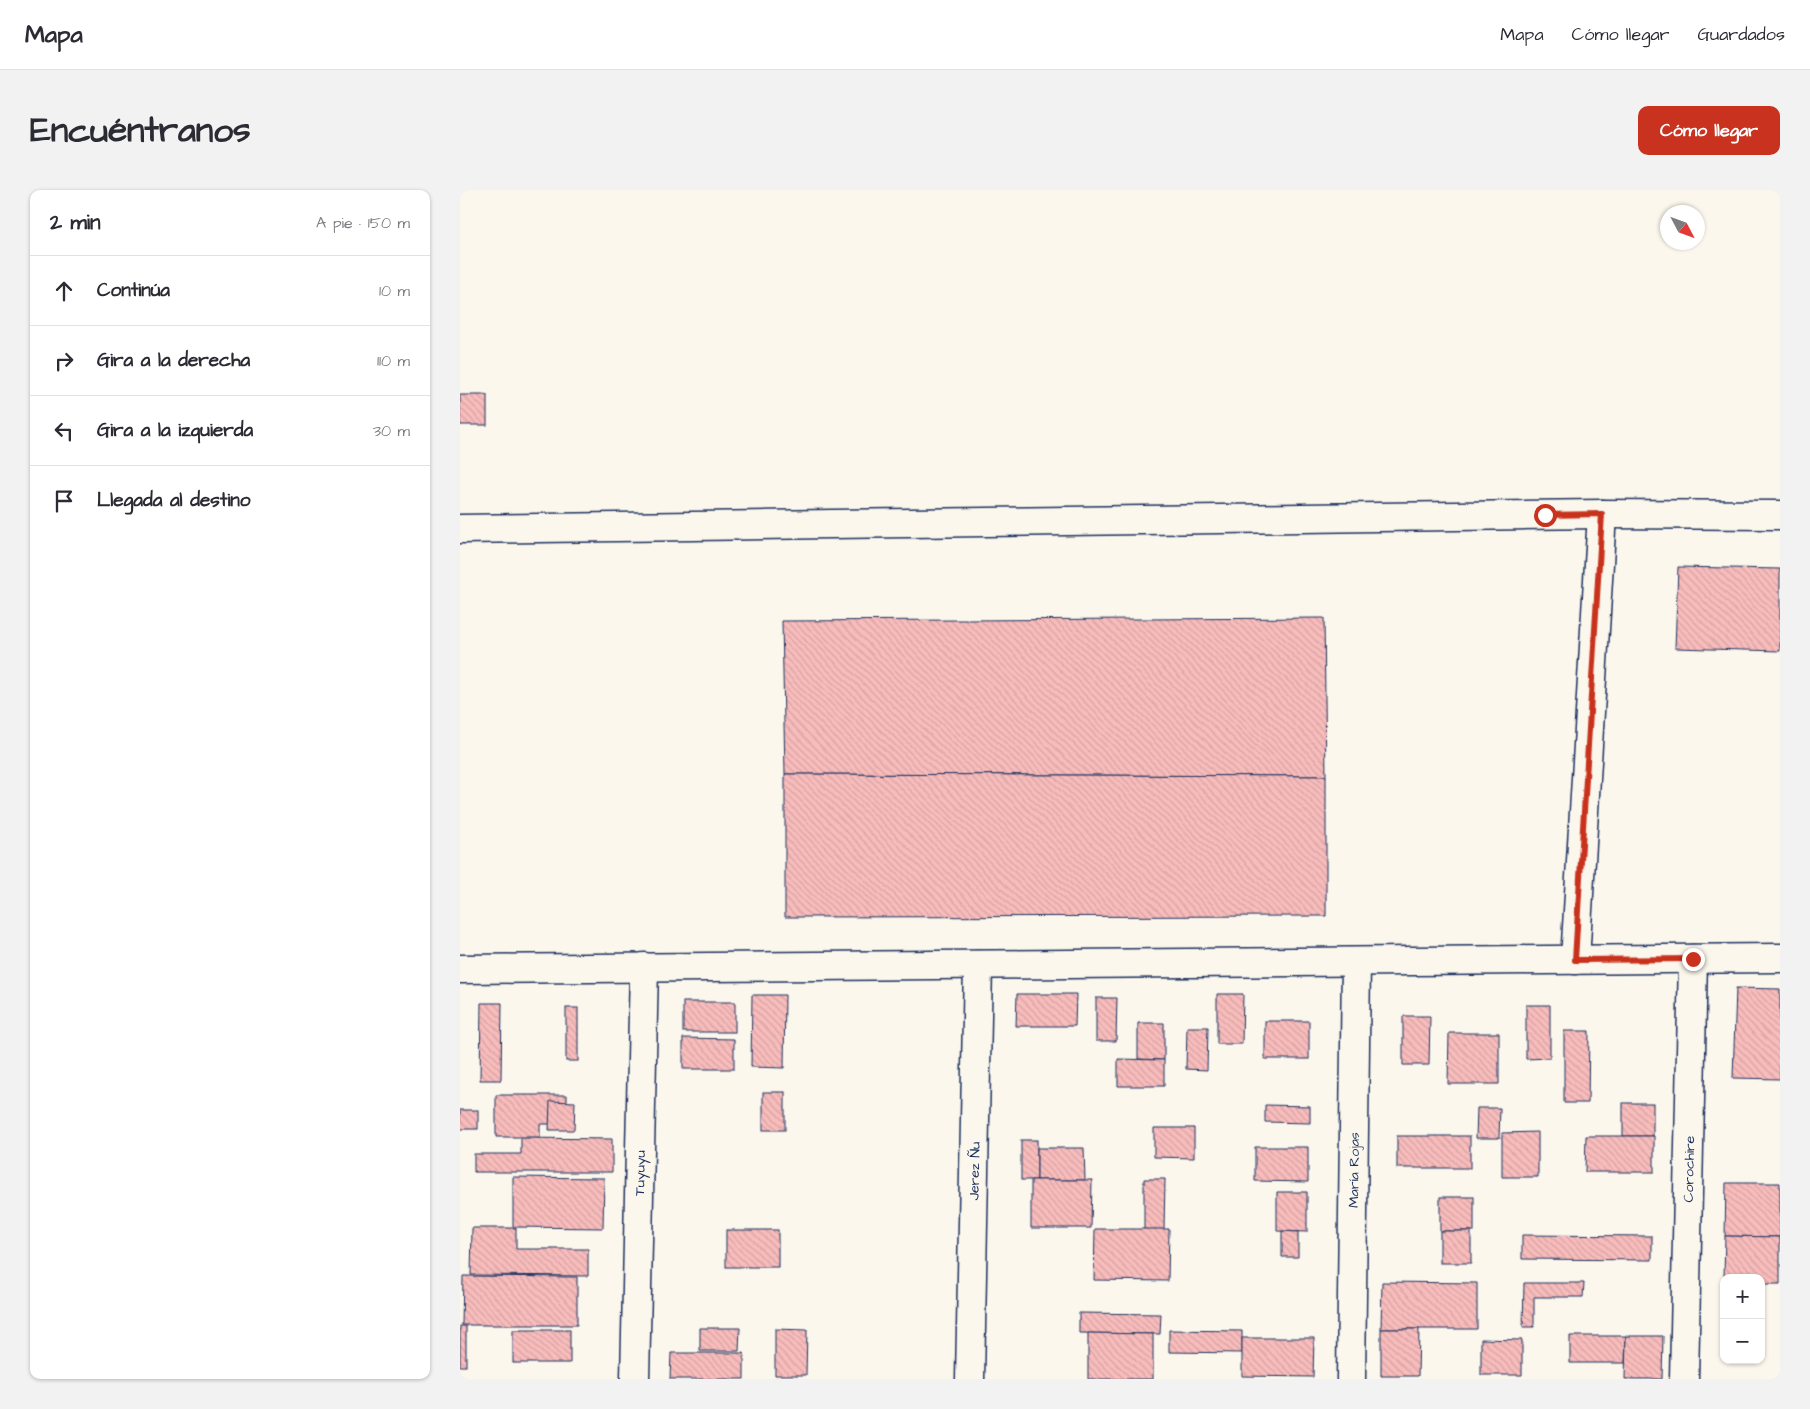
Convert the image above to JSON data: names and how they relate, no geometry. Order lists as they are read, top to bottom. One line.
{"streets":{"street":["Corochire","María Rojas","Jerez Ñu","Tuyuyu"]},"north":"bottom right","page":{"header":"Mapa","nav":["Mapa","Cómo llegar","Guardados"],"title":"Encuéntranos","buttons":"Cómo llegar","heading":["2 min","A pie · 150 m"],"list":[["Continúa","10 m"],["Gira a la derecha","110 m"],["Gira a la izquierda","30 m"],"Llegada al destino"],"map_buttons":["+","−"]}}
